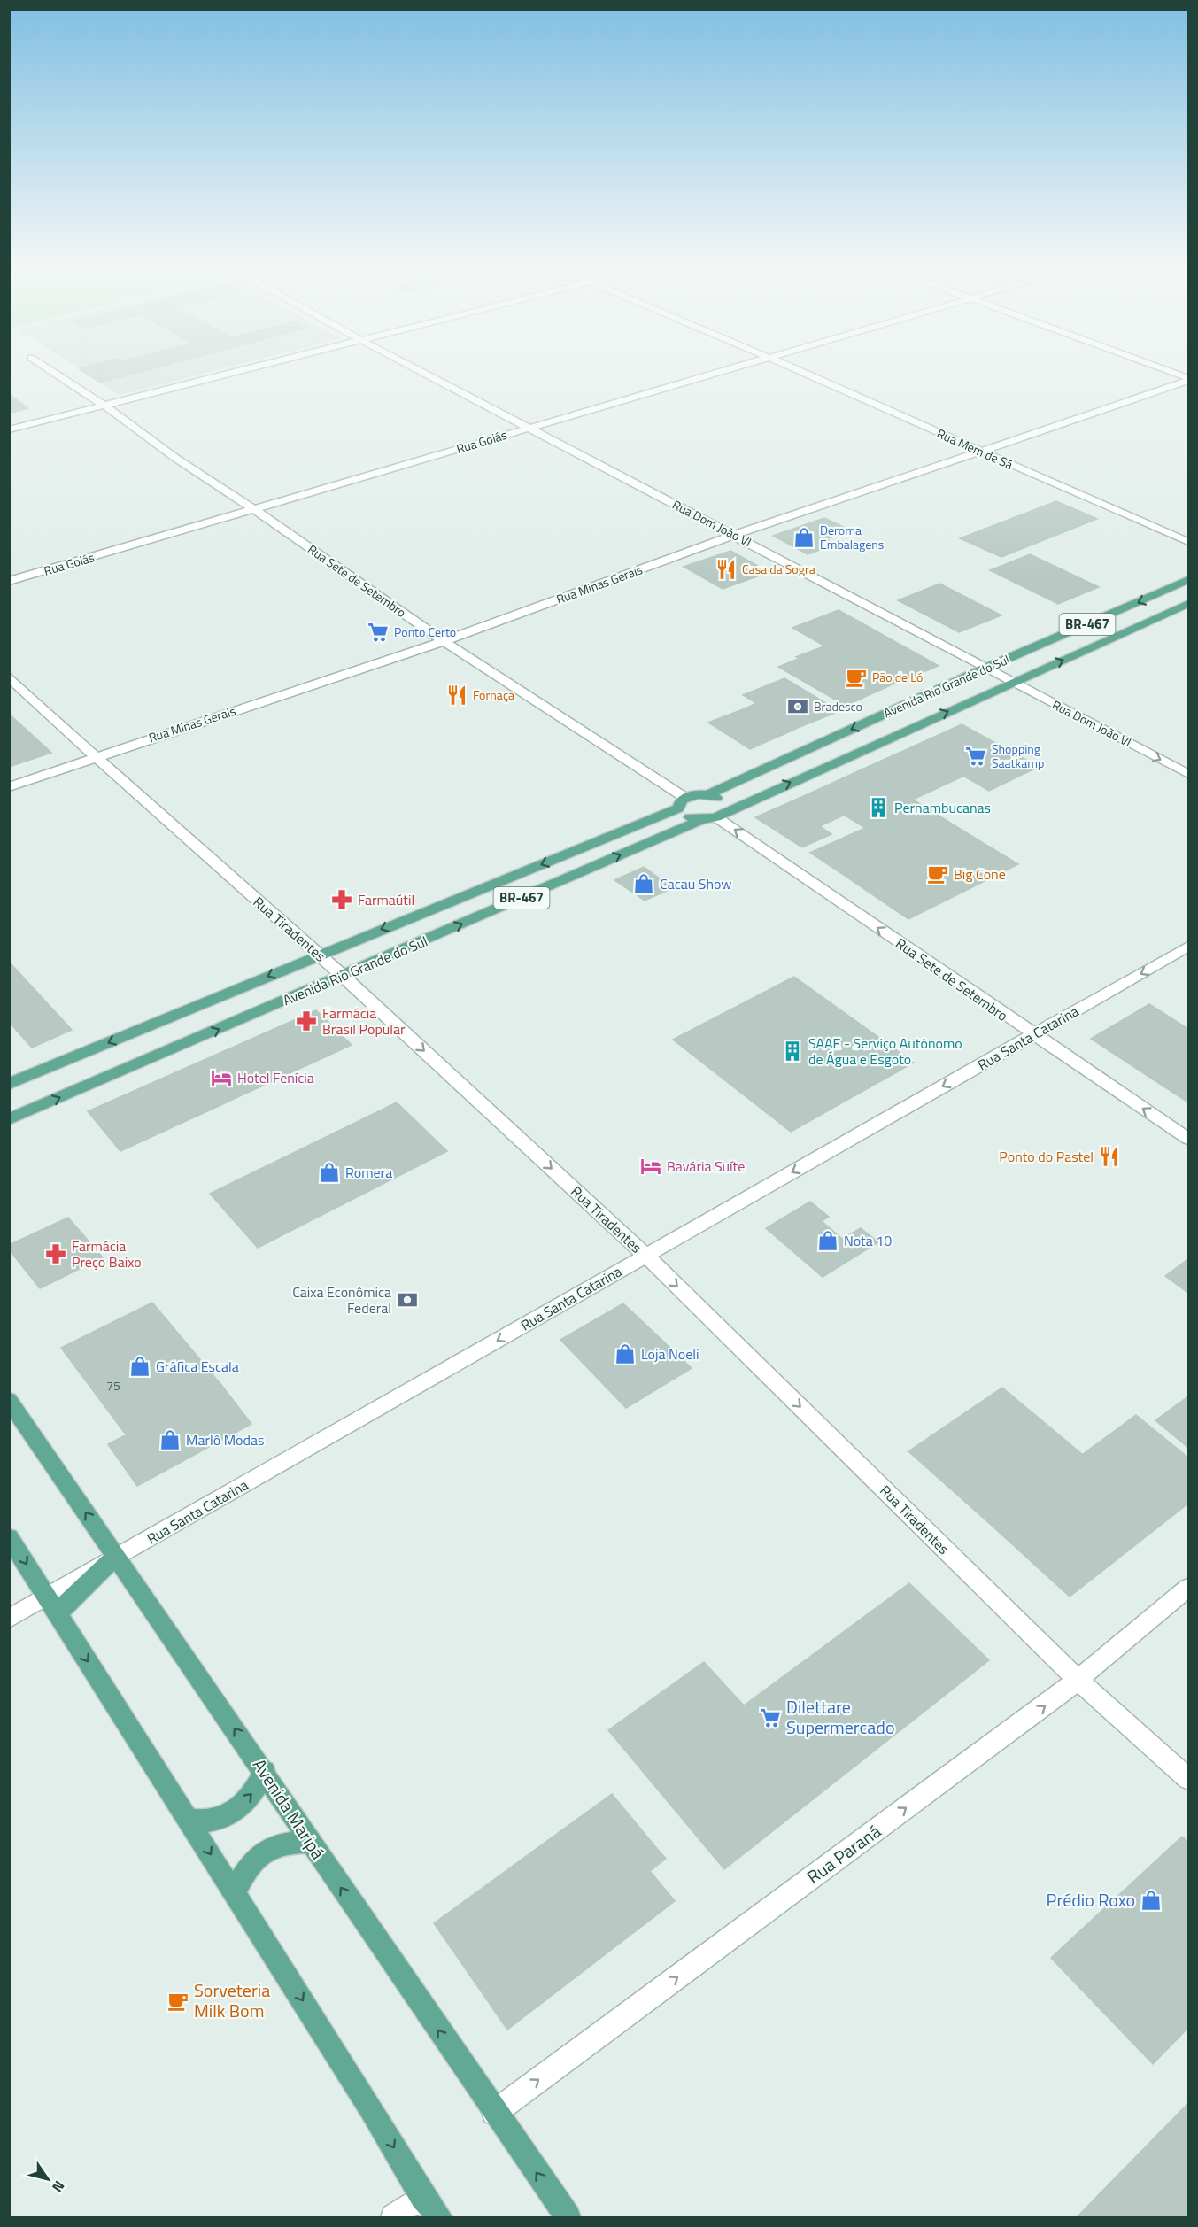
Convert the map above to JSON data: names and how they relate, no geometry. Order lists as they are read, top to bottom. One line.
{"streets":{"main road":["BR-467","Avenida Rio Grande do Sul","Avenida Maripá"],"street":["Rua Goiás","Rua Mem de Sá","Rua Dom João VI","Rua Sete de Setembro","Rua Minas Gerais","Rua Tiradentes","Rua Santa Catarina","Rua Paraná"]},"crossings":[["Rua Goiás","Rua Dom João VI"],["Rua Goiás","Rua Sete de Setembro"],["Rua Mem de Sá","Rua Minas Gerais"],["Rua Dom João VI","Rua Minas Gerais"],["Rua Dom João VI","Avenida Rio Grande do Sul"],["Rua Sete de Setembro","Rua Minas Gerais"],["Rua Sete de Setembro","Avenida Rio Grande do Sul"],["Rua Sete de Setembro","Rua Santa Catarina"],["Rua Minas Gerais","Rua Tiradentes"],["Avenida Rio Grande do Sul","Rua Tiradentes"],["Rua Tiradentes","Rua Santa Catarina"],["Rua Tiradentes","Rua Paraná"],["Rua Santa Catarina","Avenida Maripá"],["Avenida Maripá","Rua Paraná"]],"one_way":["Rua Sete de Setembro","Rua Tiradentes","Rua Santa Catarina","Rua Paraná"],"places":{"shop":["Deroma Embalagens","Cacau Show","Romera","Nota 10","Loja Noeli","Gráfica Escala","Marlô Modas","Prédio Roxo"],"restaurant":["Casa da Sogra","Fornaça","Ponto do Pastel"],"supermarket":["Ponto Certo","Shopping Saatkamp","Dilettare Supermercado"],"cafe":["Pão de Ló","Big Cone","Sorveteria Milk Bom"],"bank":["Bradesco","Caixa Econômica Federal"],"building":["Pernambucanas","SAAE - Serviço Autônomo de Água e Esgoto"],"pharmacy":["Farmaútil","Farmácia Brasil Popular","Farmácia Preço Baixo"],"hotel":["Hotel Fenícia","Bavária Suíte"]},"house_numbers":["75"],"north":"bottom right"}
